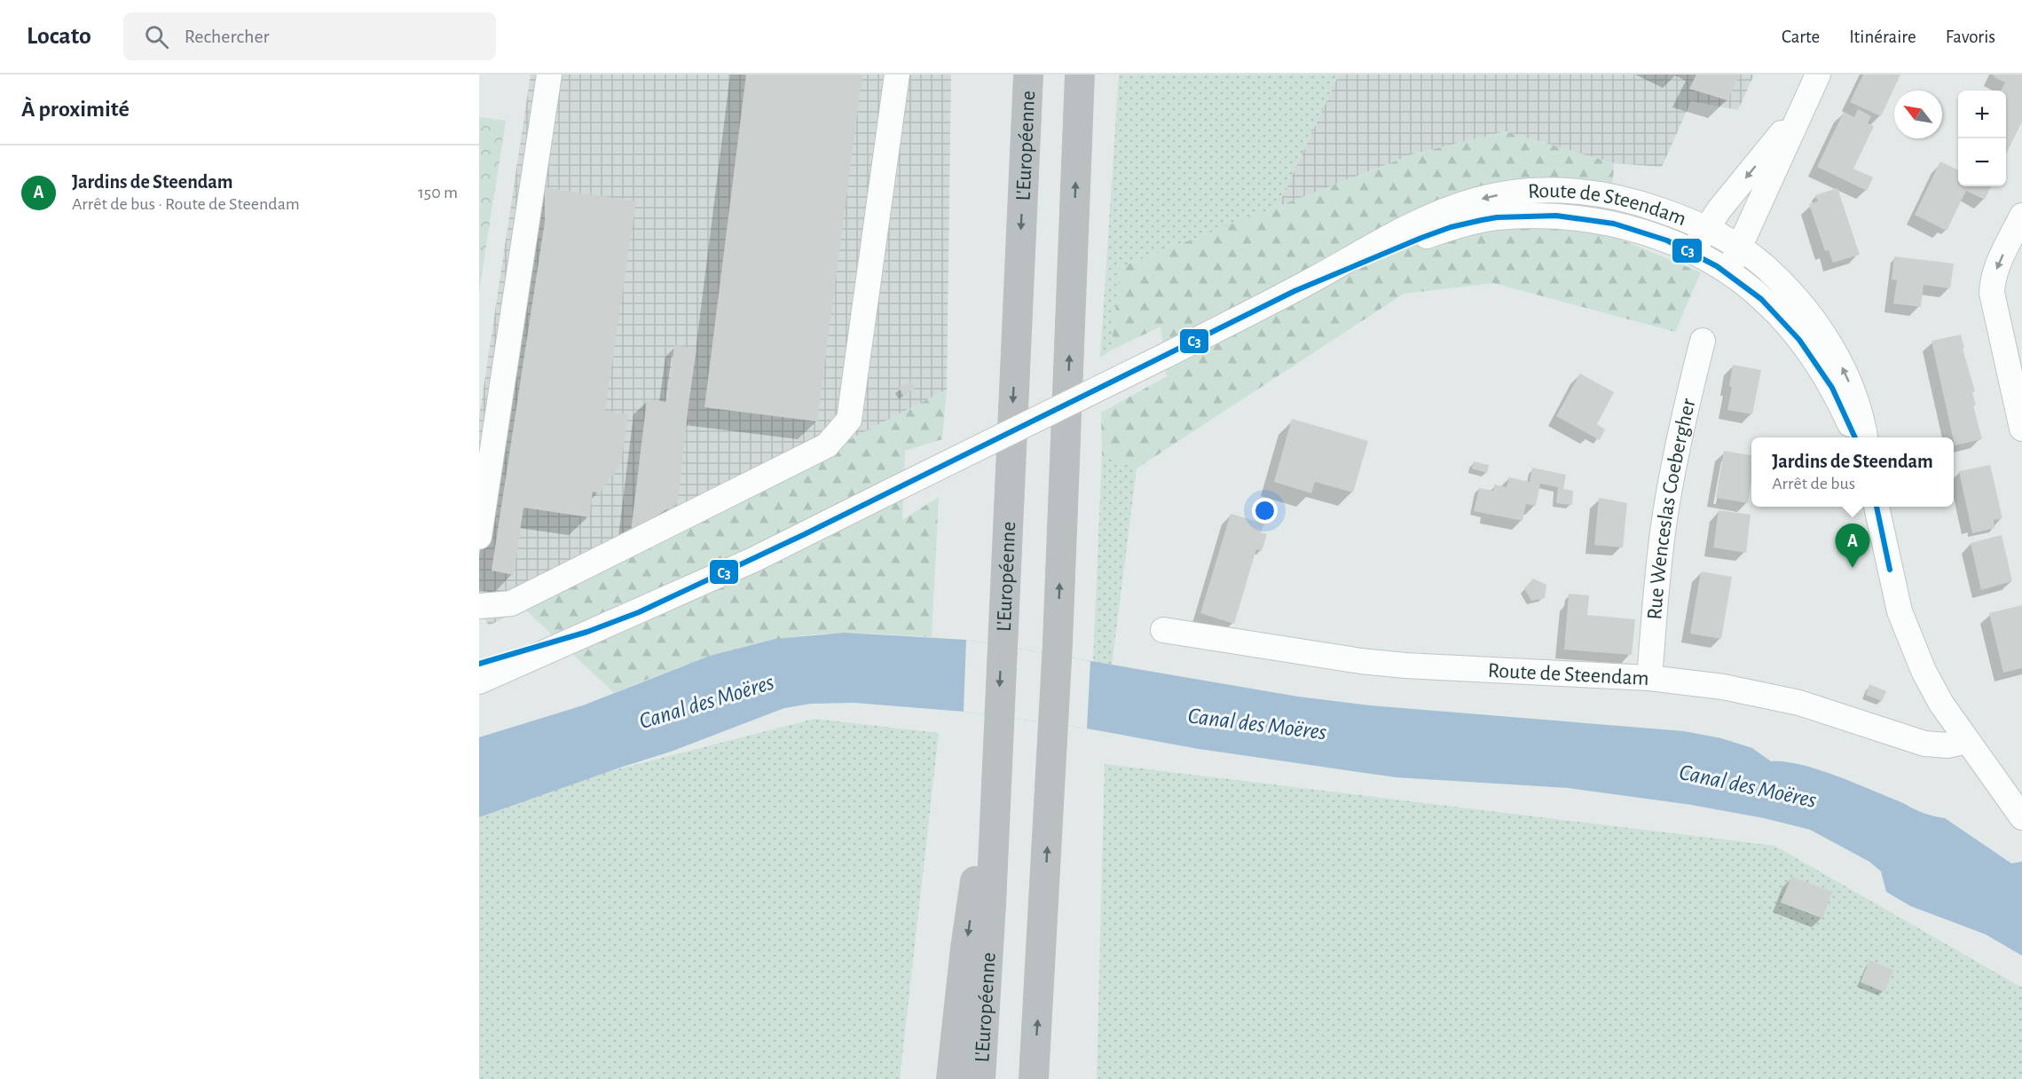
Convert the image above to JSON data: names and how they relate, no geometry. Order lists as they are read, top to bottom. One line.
{"streets":{"highway":["L'Européenne"],"street":["Route de Steendam","Rue Wenceslas Coebergher"]},"crossings":[["Route de Steendam","Rue Wenceslas Coebergher"]],"water":["Canal des Moëres"],"lines":["transit line C3"],"north":"top left","page":{"header":"Locato","search":"Rechercher","nav":["Carte","Itinéraire","Favoris"],"heading":"À proximité","map_buttons":["+","−"],"list":[{"mark":"A","name":"Jardins de Steendam","note":"Arrêt de bus · Route de Steendam","value":"150 m"}],"popup":["Jardins de Steendam","Arrêt de bus"],"pins":"A"}}
